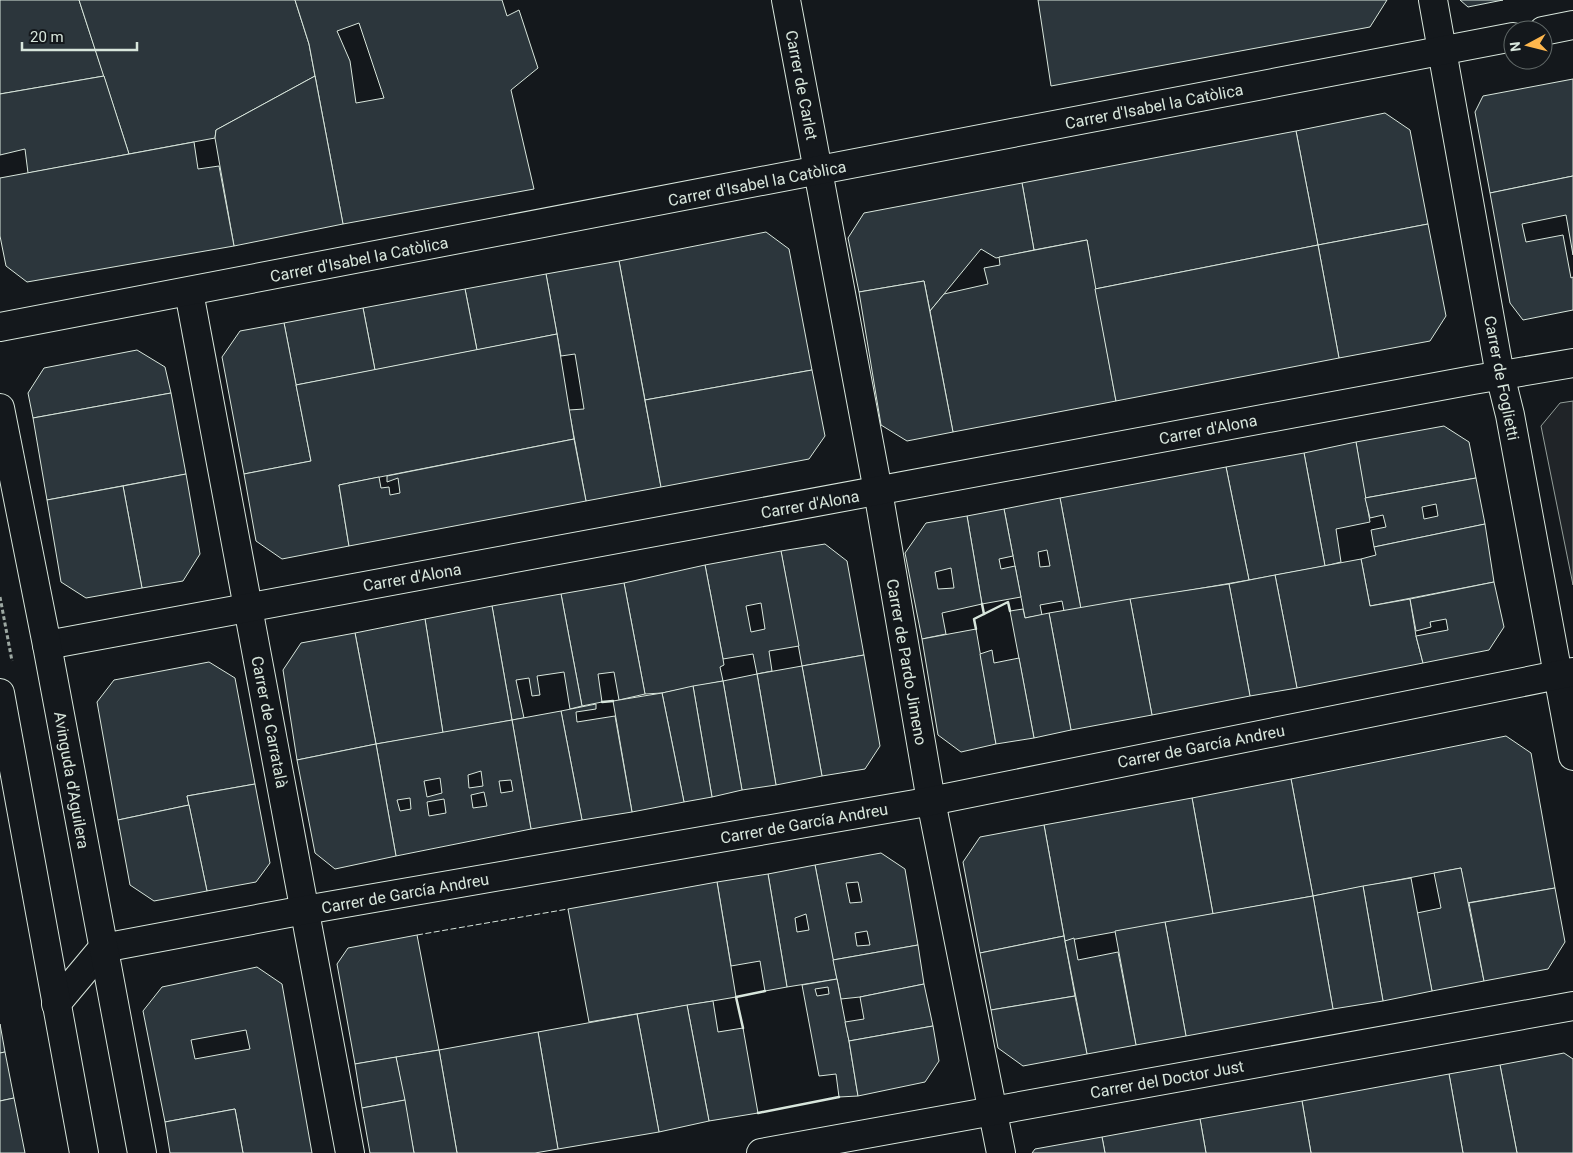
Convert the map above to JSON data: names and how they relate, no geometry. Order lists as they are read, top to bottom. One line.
{"streets":{"street":["Carrer de Carlet","Carrer d'Isabel la Catòlica","Carrer de Foglietti","Carrer d'Alona","Carrer de Pardo Jimeno","Carrer de Carratalà","Carrer de García Andreu","Avinguda d'Aguilera","Carrer del Doctor Just"]},"crossings":[["Carrer de Carlet","Carrer d'Isabel la Catòlica"],["Carrer de Carlet","Carrer de Pardo Jimeno"],["Carrer d'Isabel la Catòlica","Carrer de Foglietti"],["Carrer d'Isabel la Catòlica","Carrer de Pardo Jimeno"],["Carrer d'Isabel la Catòlica","Carrer de Carratalà"],["Carrer de Foglietti","Carrer d'Alona"],["Carrer de Foglietti","Carrer de García Andreu"],["Carrer d'Alona","Carrer de Pardo Jimeno"],["Carrer d'Alona","Carrer de Carratalà"],["Carrer d'Alona","Avinguda d'Aguilera"],["Carrer de Pardo Jimeno","Carrer de García Andreu"],["Carrer de Pardo Jimeno","Carrer del Doctor Just"],["Carrer de Carratalà","Carrer de García Andreu"],["Carrer de García Andreu","Avinguda d'Aguilera"]],"scale_bar":"20 m","north":"left"}
